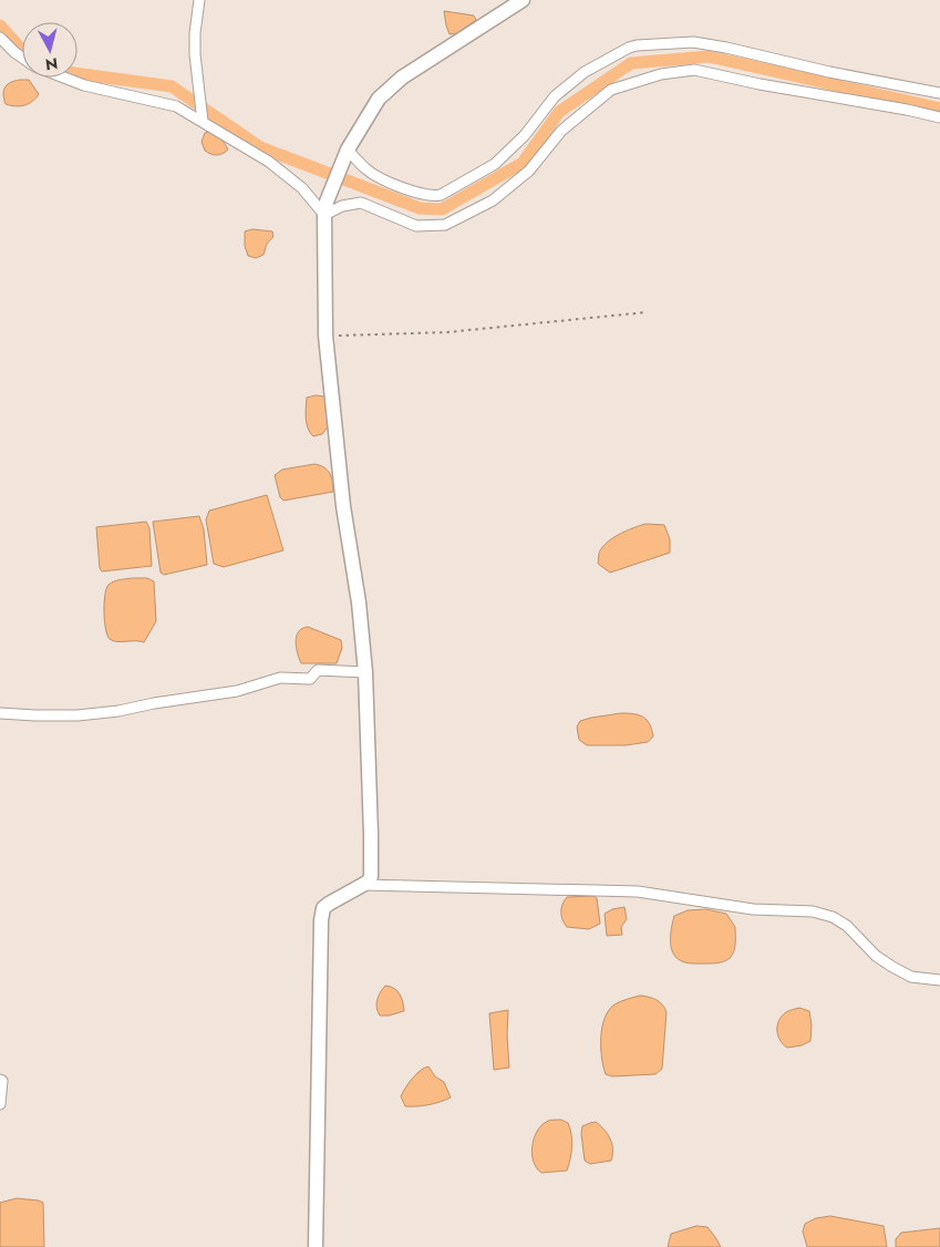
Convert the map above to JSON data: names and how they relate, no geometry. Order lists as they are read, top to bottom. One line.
{"north":"bottom"}
